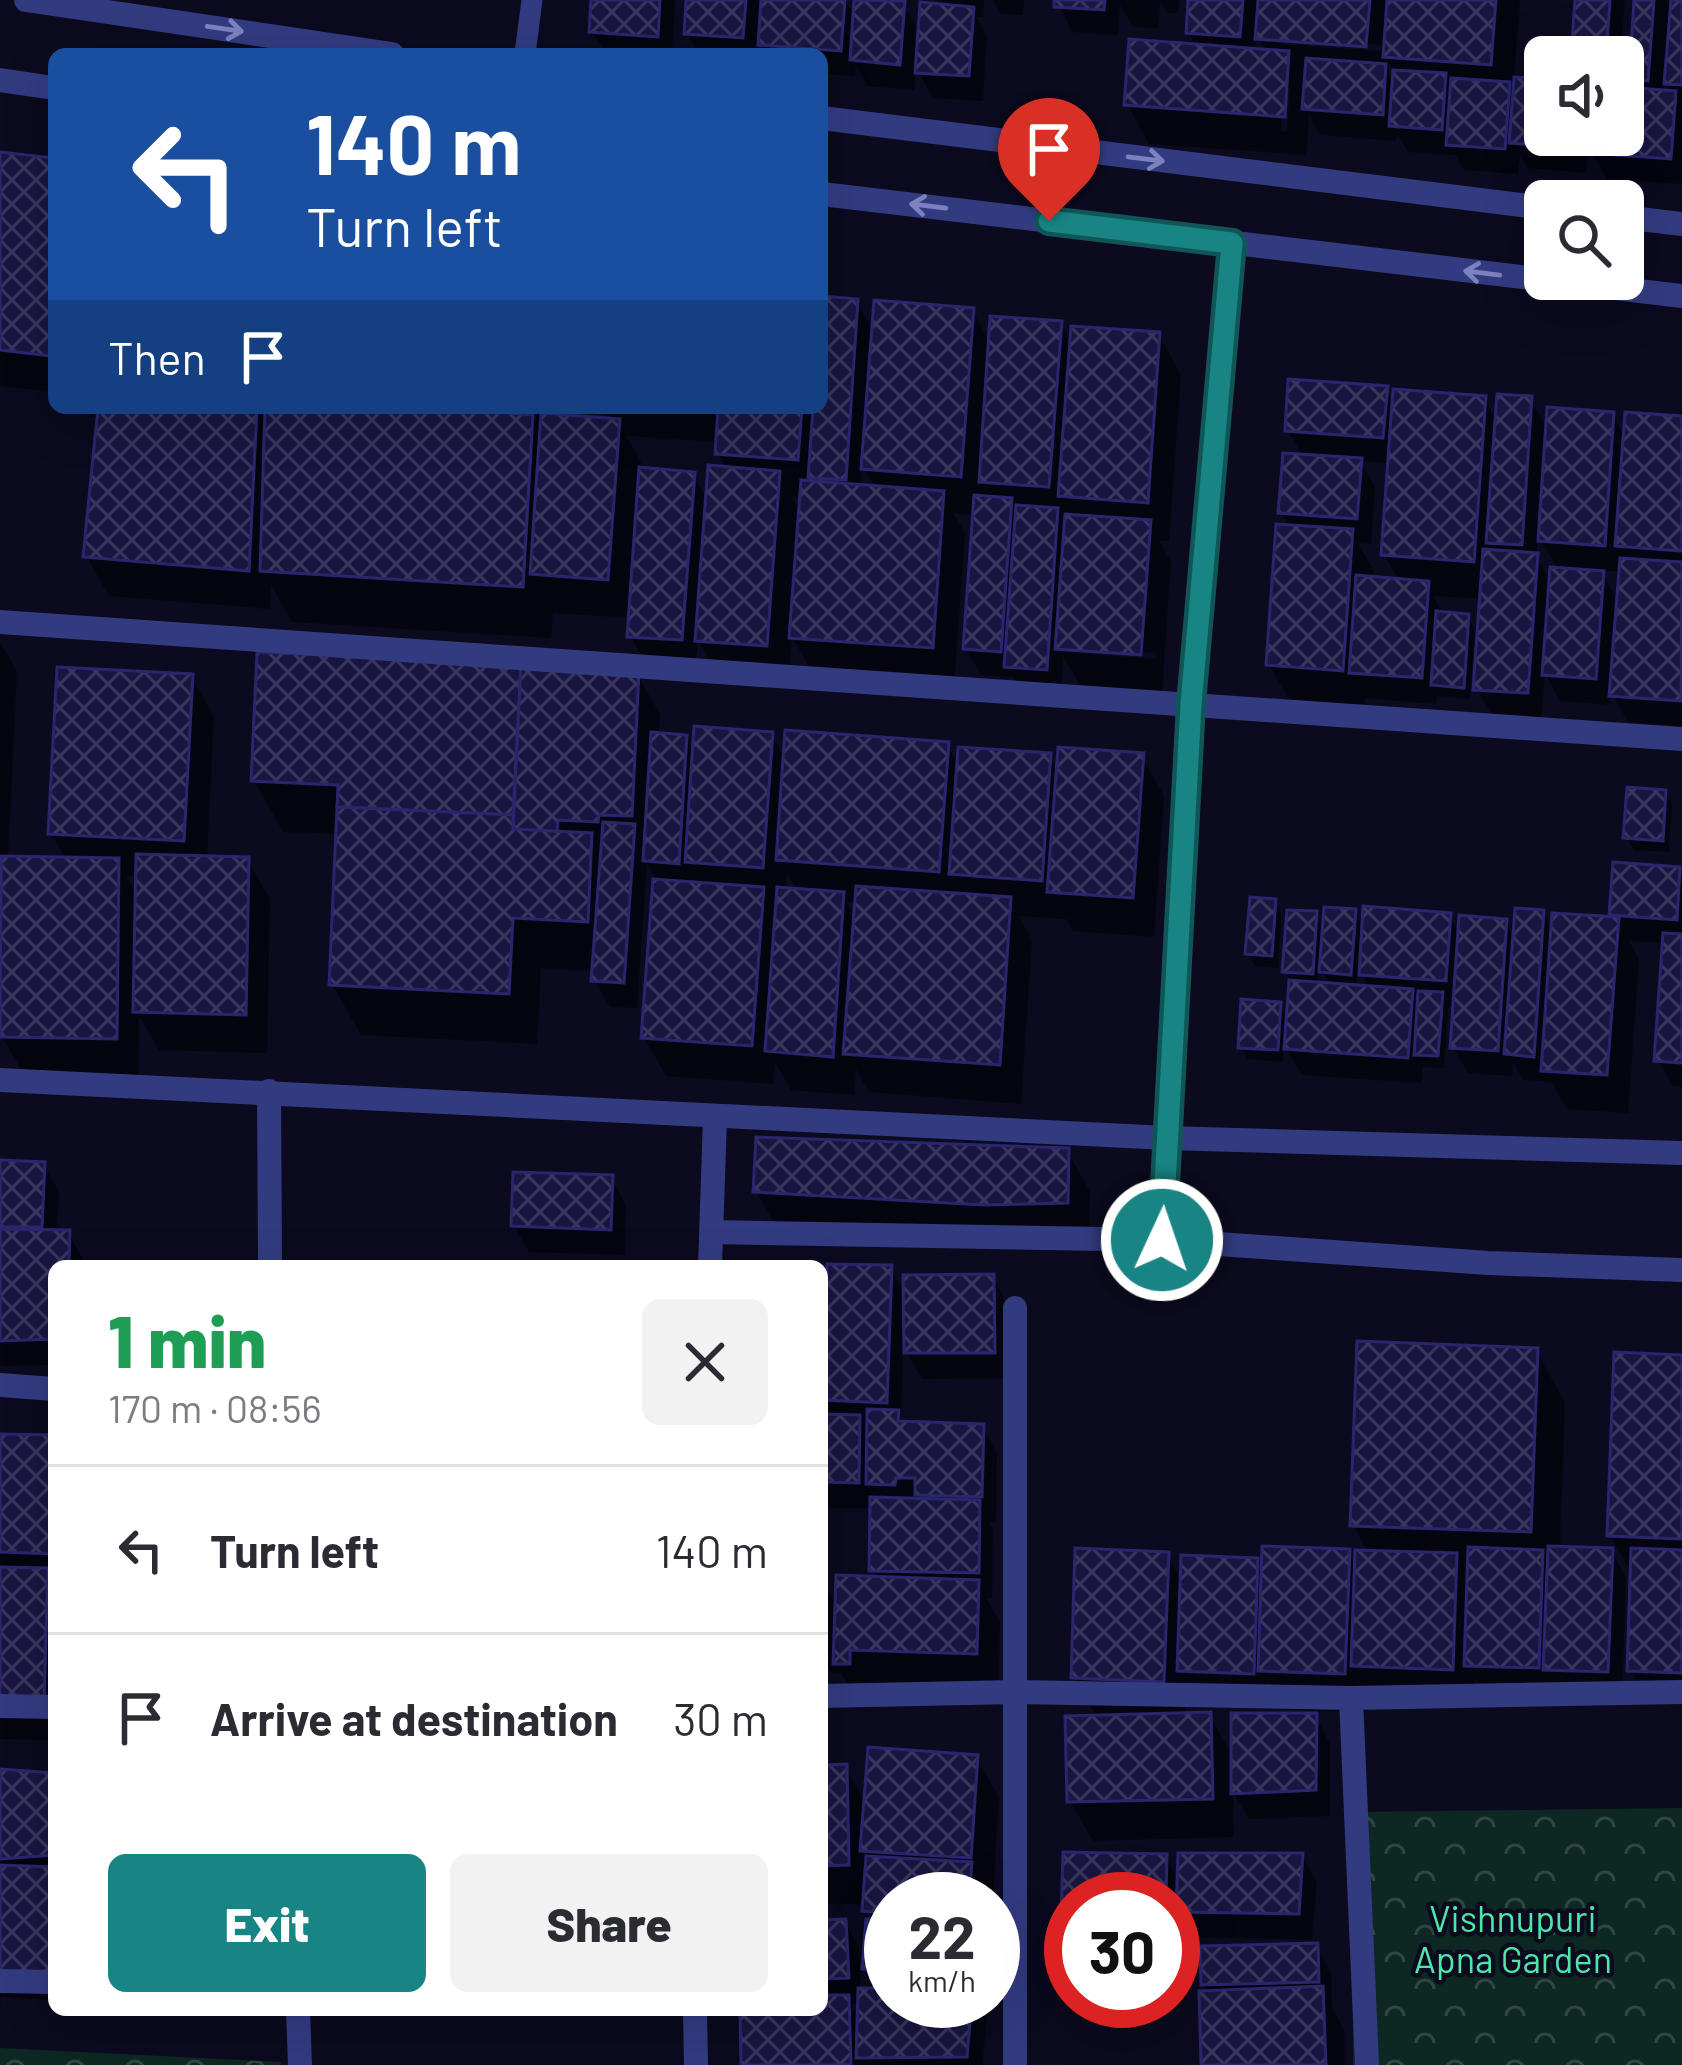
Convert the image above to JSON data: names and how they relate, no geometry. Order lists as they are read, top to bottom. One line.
{"parks":["Vishnupuri Apna Garden"],"page":{"turn":["140 m","Turn left"],"then":"Then","heading":["1 min","170 m · 08:56"],"list":[{"name":"Turn left","value":"140 m"},{"name":"Arrive at destination","value":"30 m"}],"buttons":["Exit","Share"],"speed":"22 km/h","limit":"30"}}
